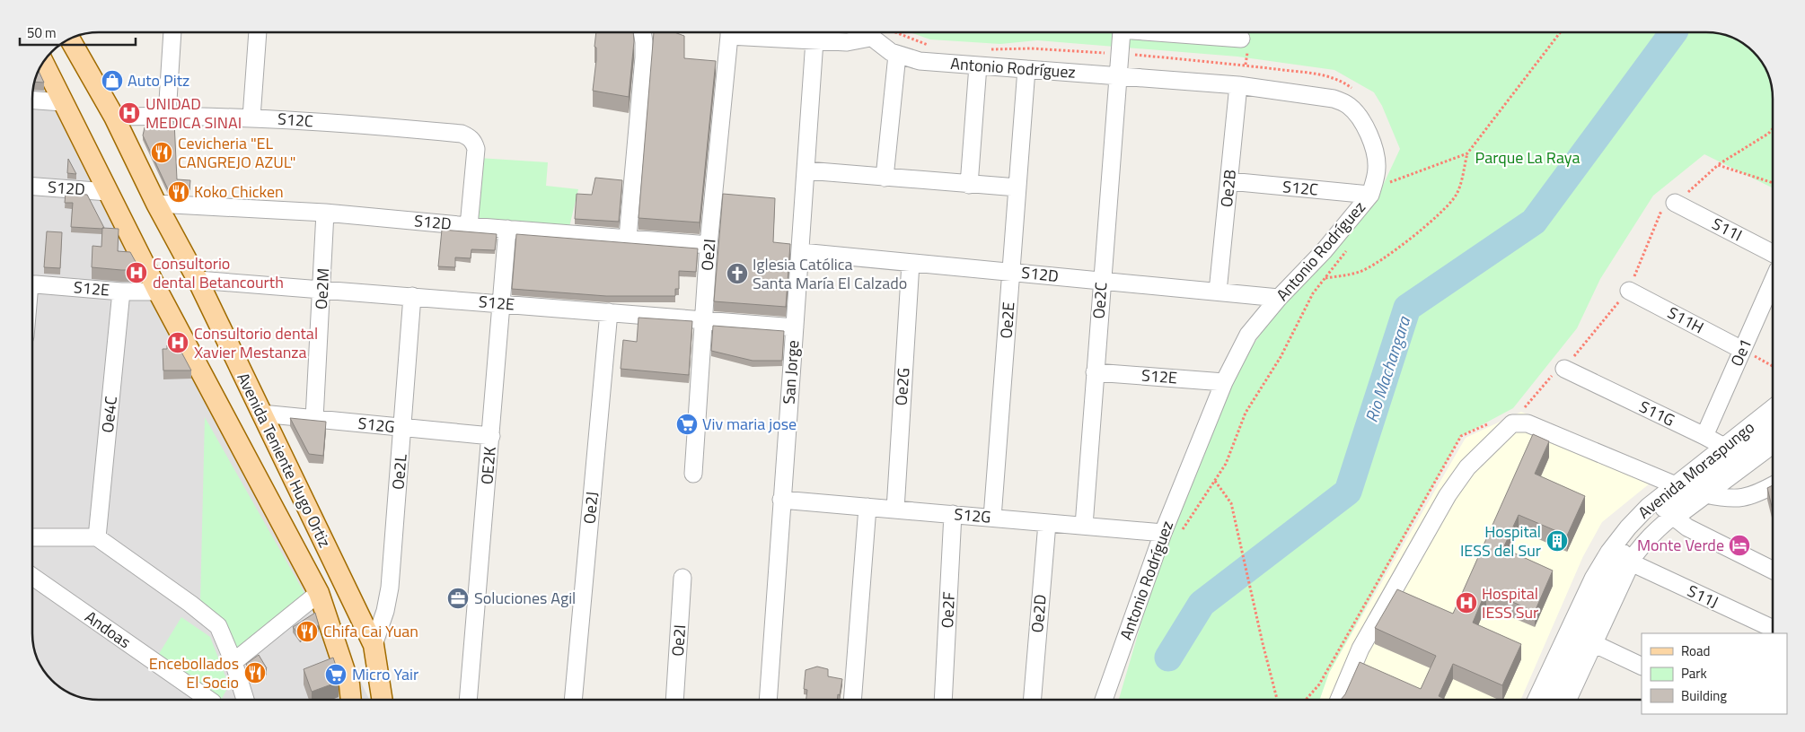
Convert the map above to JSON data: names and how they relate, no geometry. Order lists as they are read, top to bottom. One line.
{"streets":{"main road":["Avenida Teniente Hugo Ortiz"],"street":["Antonio Rodríguez","S12C","S12D","Oe2B","S11I","Oe2I","S12E","Oe2M","Oe2C","Oe2E","S11H","Oe1","San Jorge","Oe2G","S11G","Oe4C","S12G","OE2K","Avenida Moraspungo","Oe2L","Oe2J","S11J","Oe2F","Oe2D","Andoas"]},"crossings":[["Antonio Rodríguez","S12C"],["Antonio Rodríguez","S12D"],["Antonio Rodríguez","Oe2B"],["Antonio Rodríguez","S12E"],["Antonio Rodríguez","Oe2C"],["Antonio Rodríguez","Oe2E"],["Antonio Rodríguez","S12G"],["S12C","S12D"],["S12C","Oe2B"],["S12C","Avenida Teniente Hugo Ortiz"],["S12D","Oe2B"],["S12D","Oe2I"],["S12D","Oe2M"],["S12D","Oe2C"],["S12D","Oe2E"],["S12D","San Jorge"],["S12D","Oe2G"],["S12D","Avenida Teniente Hugo Ortiz"],["S12D","OE2K"],["Oe2I","S12E"],["S12E","Oe2M"],["S12E","Oe2C"],["S12E","San Jorge"],["S12E","Oe4C"],["S12E","Avenida Teniente Hugo Ortiz"],["S12E","OE2K"],["S12E","Oe2L"],["S12E","Oe2J"],["Oe2M","S12G"],["Oe2C","S12G"],["Oe2E","S12G"],["S11H","Oe1"],["Oe1","S11G"],["San Jorge","S12G"],["Oe2G","S12G"],["S11G","Avenida Moraspungo"],["S12G","Avenida Teniente Hugo Ortiz"],["S12G","OE2K"],["S12G","Oe2L"],["S12G","Oe2F"],["S12G","Oe2D"],["Avenida Teniente Hugo Ortiz","Oe2L"],["Avenida Moraspungo","S11J"]],"water":["Rio Machangara"],"parks":["Parque La Raya"],"places":{"shop":["Auto Pitz"],"hospital":["UNIDAD MEDICA SINAI","Consultorio dental Betancourth","Consultorio dental Xavier Mestanza","Hospital IESS Sur"],"restaurant":["Cevicheria \"EL CANGREJO AZUL\"","Koko Chicken","Chifa Cai Yuan","Encebollados El Socio"],"church":["Iglesia Católica Santa María El Calzado"],"supermarket":["Viv maria jose","Micro Yair"],"building":["Hospital IESS del Sur"],"hotel":["Monte Verde"],"office":["Soluciones Agil"]},"legend":["Road","Park","Building"],"scale_bar":"50 m"}
